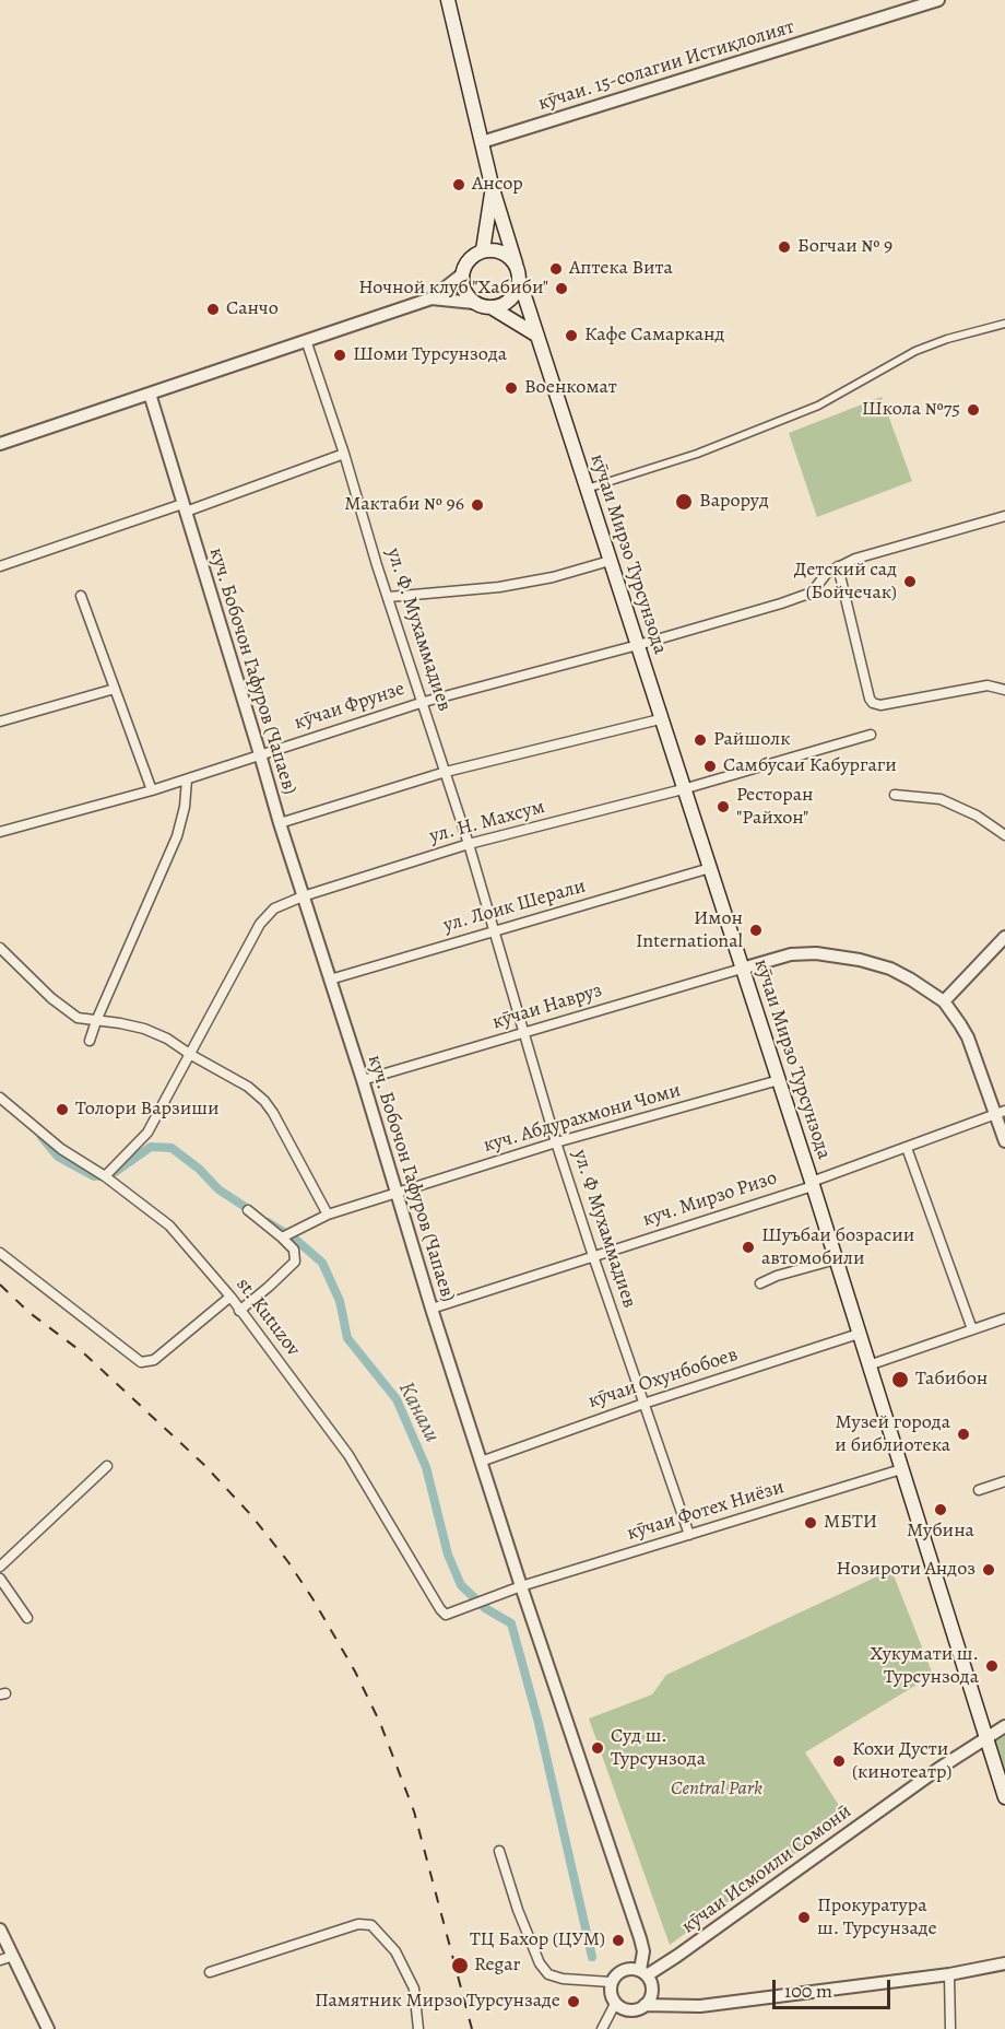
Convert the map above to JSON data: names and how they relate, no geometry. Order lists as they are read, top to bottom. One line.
{"streets":{"main road":["кӯчаи Мирзо Турсунзода"],"street":["кӯчаи. 15-солагии Истиқлолият","ул. Ф. Мухаммадиев","куч. Бобочон Гафуров (Чапаев)","кӯчаи Фрунзе","ул. Н. Махсум","ул. Лоик Шерали","кӯчаи Навруз","куч. Абдурахмони Чоми","куч. Мирзо Ризо","ул. Ф Мухаммадиев","st. Kutuzov","кӯчаи Охунбобоев","кӯчаи Фотех Ниёзи","кӯчаи Исмоили Сомонӣ"]},"crossings":[["кӯчаи. 15-солагии Истиқлолият","кӯчаи Мирзо Турсунзода"],["кӯчаи Мирзо Турсунзода","кӯчаи Фрунзе"],["кӯчаи Мирзо Турсунзода","ул. Н. Махсум"],["кӯчаи Мирзо Турсунзода","ул. Лоик Шерали"],["кӯчаи Мирзо Турсунзода","кӯчаи Навруз"],["кӯчаи Мирзо Турсунзода","куч. Абдурахмони Чоми"],["кӯчаи Мирзо Турсунзода","куч. Мирзо Ризо"],["кӯчаи Мирзо Турсунзода","кӯчаи Охунбобоев"],["кӯчаи Мирзо Турсунзода","кӯчаи Фотех Ниёзи"],["кӯчаи Мирзо Турсунзода","кӯчаи Исмоили Сомонӣ"],["ул. Ф. Мухаммадиев","кӯчаи Фрунзе"],["ул. Ф. Мухаммадиев","ул. Н. Махсум"],["ул. Ф. Мухаммадиев","ул. Лоик Шерали"],["ул. Ф. Мухаммадиев","ул. Ф Мухаммадиев"],["куч. Бобочон Гафуров (Чапаев)","кӯчаи Фрунзе"],["куч. Бобочон Гафуров (Чапаев)","ул. Н. Махсум"],["куч. Бобочон Гафуров (Чапаев)","ул. Лоик Шерали"],["куч. Бобочон Гафуров (Чапаев)","кӯчаи Навруз"],["куч. Бобочон Гафуров (Чапаев)","куч. Абдурахмони Чоми"],["куч. Бобочон Гафуров (Чапаев)","куч. Мирзо Ризо"],["куч. Бобочон Гафуров (Чапаев)","кӯчаи Охунбобоев"],["куч. Бобочон Гафуров (Чапаев)","кӯчаи Фотех Ниёзи"],["куч. Бобочон Гафуров (Чапаев)","кӯчаи Исмоили Сомонӣ"],["ул. Н. Махсум","st. Kutuzov"],["ул. Лоик Шерали","ул. Ф Мухаммадиев"],["кӯчаи Навруз","ул. Ф Мухаммадиев"],["куч. Абдурахмони Чоми","ул. Ф Мухаммадиев"],["куч. Мирзо Ризо","ул. Ф Мухаммадиев"],["ул. Ф Мухаммадиев","кӯчаи Охунбобоев"],["ул. Ф Мухаммадиев","кӯчаи Фотех Ниёзи"],["st. Kutuzov","кӯчаи Фотех Ниёзи"]],"water":["Канали"],"parks":["Central Park"],"places":["Ансор","Богчаи № 9","Аптека Вита","Ночной клуб \"Хабиби\"","Санчо","Кафе Самарканд","Шоми Турсунзода","Военкомат","Школа №75","Вароруд","Мактаби № 96","Детский сад (Бойчечак)","Райшолк","Самбусаи Кабургаги","Ресторан \"Райхон\"","Имон International","Толори Варзиши","Шуъбаи бозрасии автомобили","Табибон","Музей города и библиотека","Мубина","МБТИ","Нозироти Андоз","Хукумати ш. Турсунзода","Суд ш. Турсунзода","Кохи Дусти (кинотеатр)","Прокуратура ш. Турсунзаде","ТЦ Бахор (ЦУМ)","Regar","Памятник Мирзо Турсунзаде"],"scale_bar":"100 m"}
